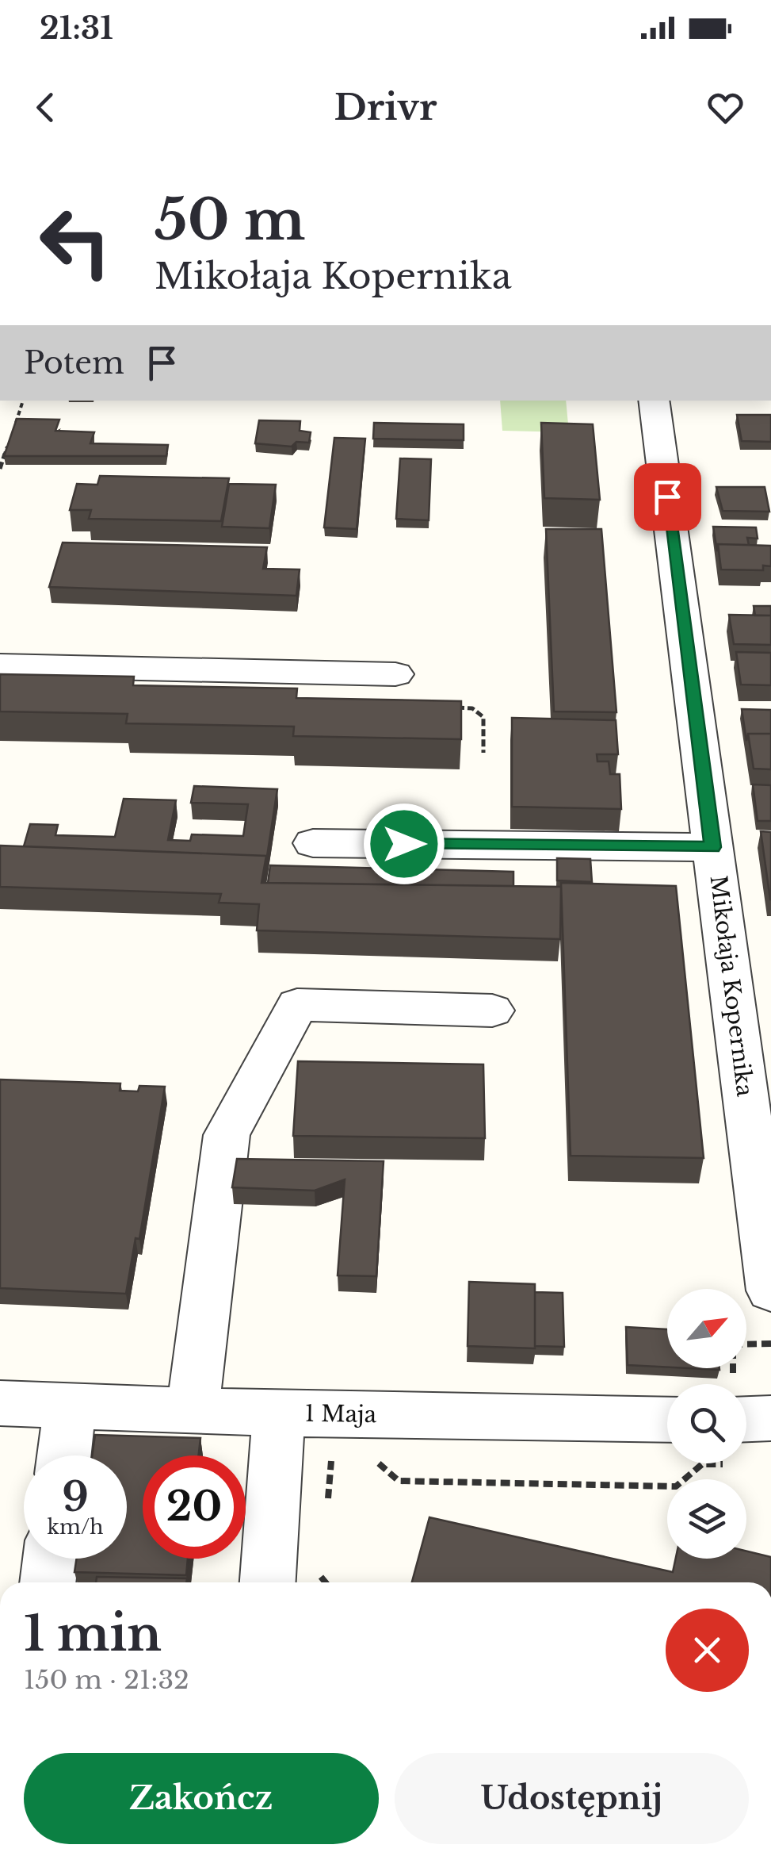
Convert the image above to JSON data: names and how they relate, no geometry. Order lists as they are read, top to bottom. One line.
{"streets":{"street":["Mikołaja Kopernika","1 Maja"]},"north":"top right","page":{"status":"21:31","header":"Drivr","turn":["50 m","Mikołaja Kopernika"],"then":"Potem","speed":"9 km/h","limit":"20","heading":["1 min","150 m · 21:32"],"buttons":["Zakończ","Udostępnij"]}}
